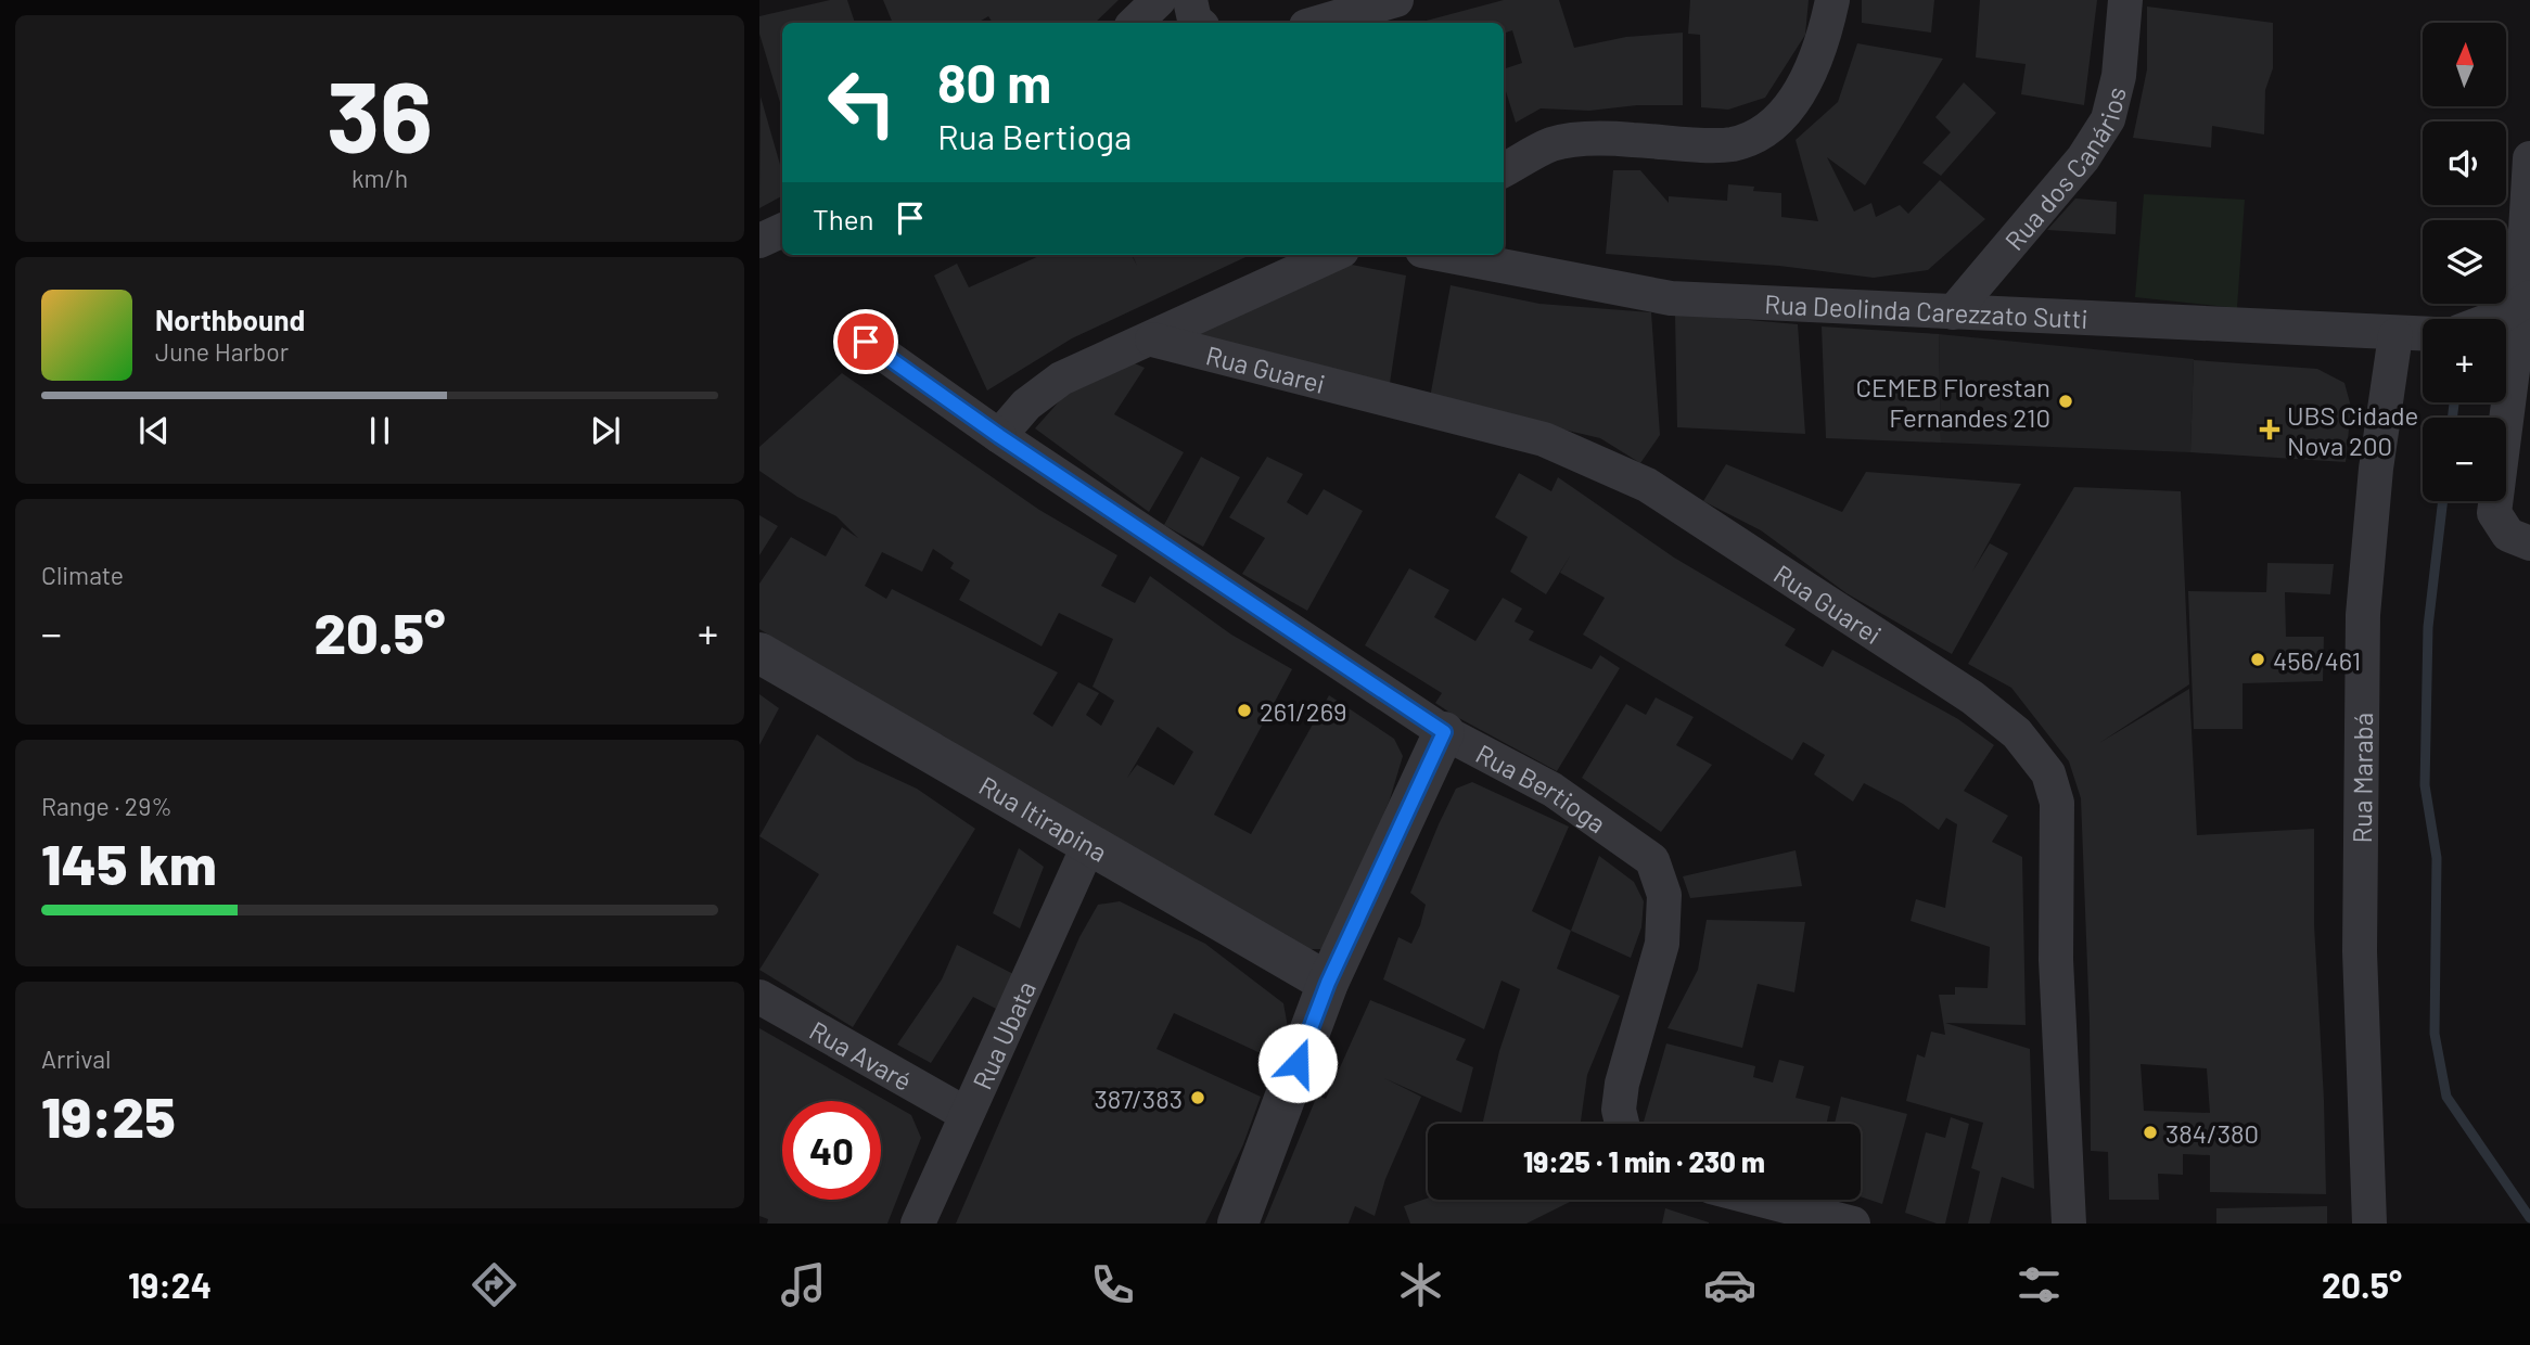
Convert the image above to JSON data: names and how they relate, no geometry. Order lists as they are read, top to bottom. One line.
{"streets":{"street":["Rua dos Canários","Rua Deolinda Carezzato Sutti","Rua Guarei","Rua Marabá","Rua Bertioga","Rua Itirapina","Rua Ubata","Rua Avaré"]},"crossings":[["Rua dos Canários","Rua Deolinda Carezzato Sutti"],["Rua Deolinda Carezzato Sutti","Rua Marabá"],["Rua Itirapina","Rua Ubata"],["Rua Ubata","Rua Avaré"]],"places":{"other":["CEMEB Florestan Fernandes 210","456/461","261/269","387/383","384/380"],"health":["UBS Cidade Nova 200"]},"north":"top","page":{"tile":[["36","km/h"],"Climate",["Range · 29%","145 km"],["Arrival","19:25"]],"map_buttons":["+","−"],"turn":["80 m","Rua Bertioga"],"then":"Then","song":["Northbound","June Harbor"],"heat":["−","20.5°","+"],"limit":"40","trip":"19:25 · 1 min · 230 m","tabs":["19:24","20.5°"]}}
